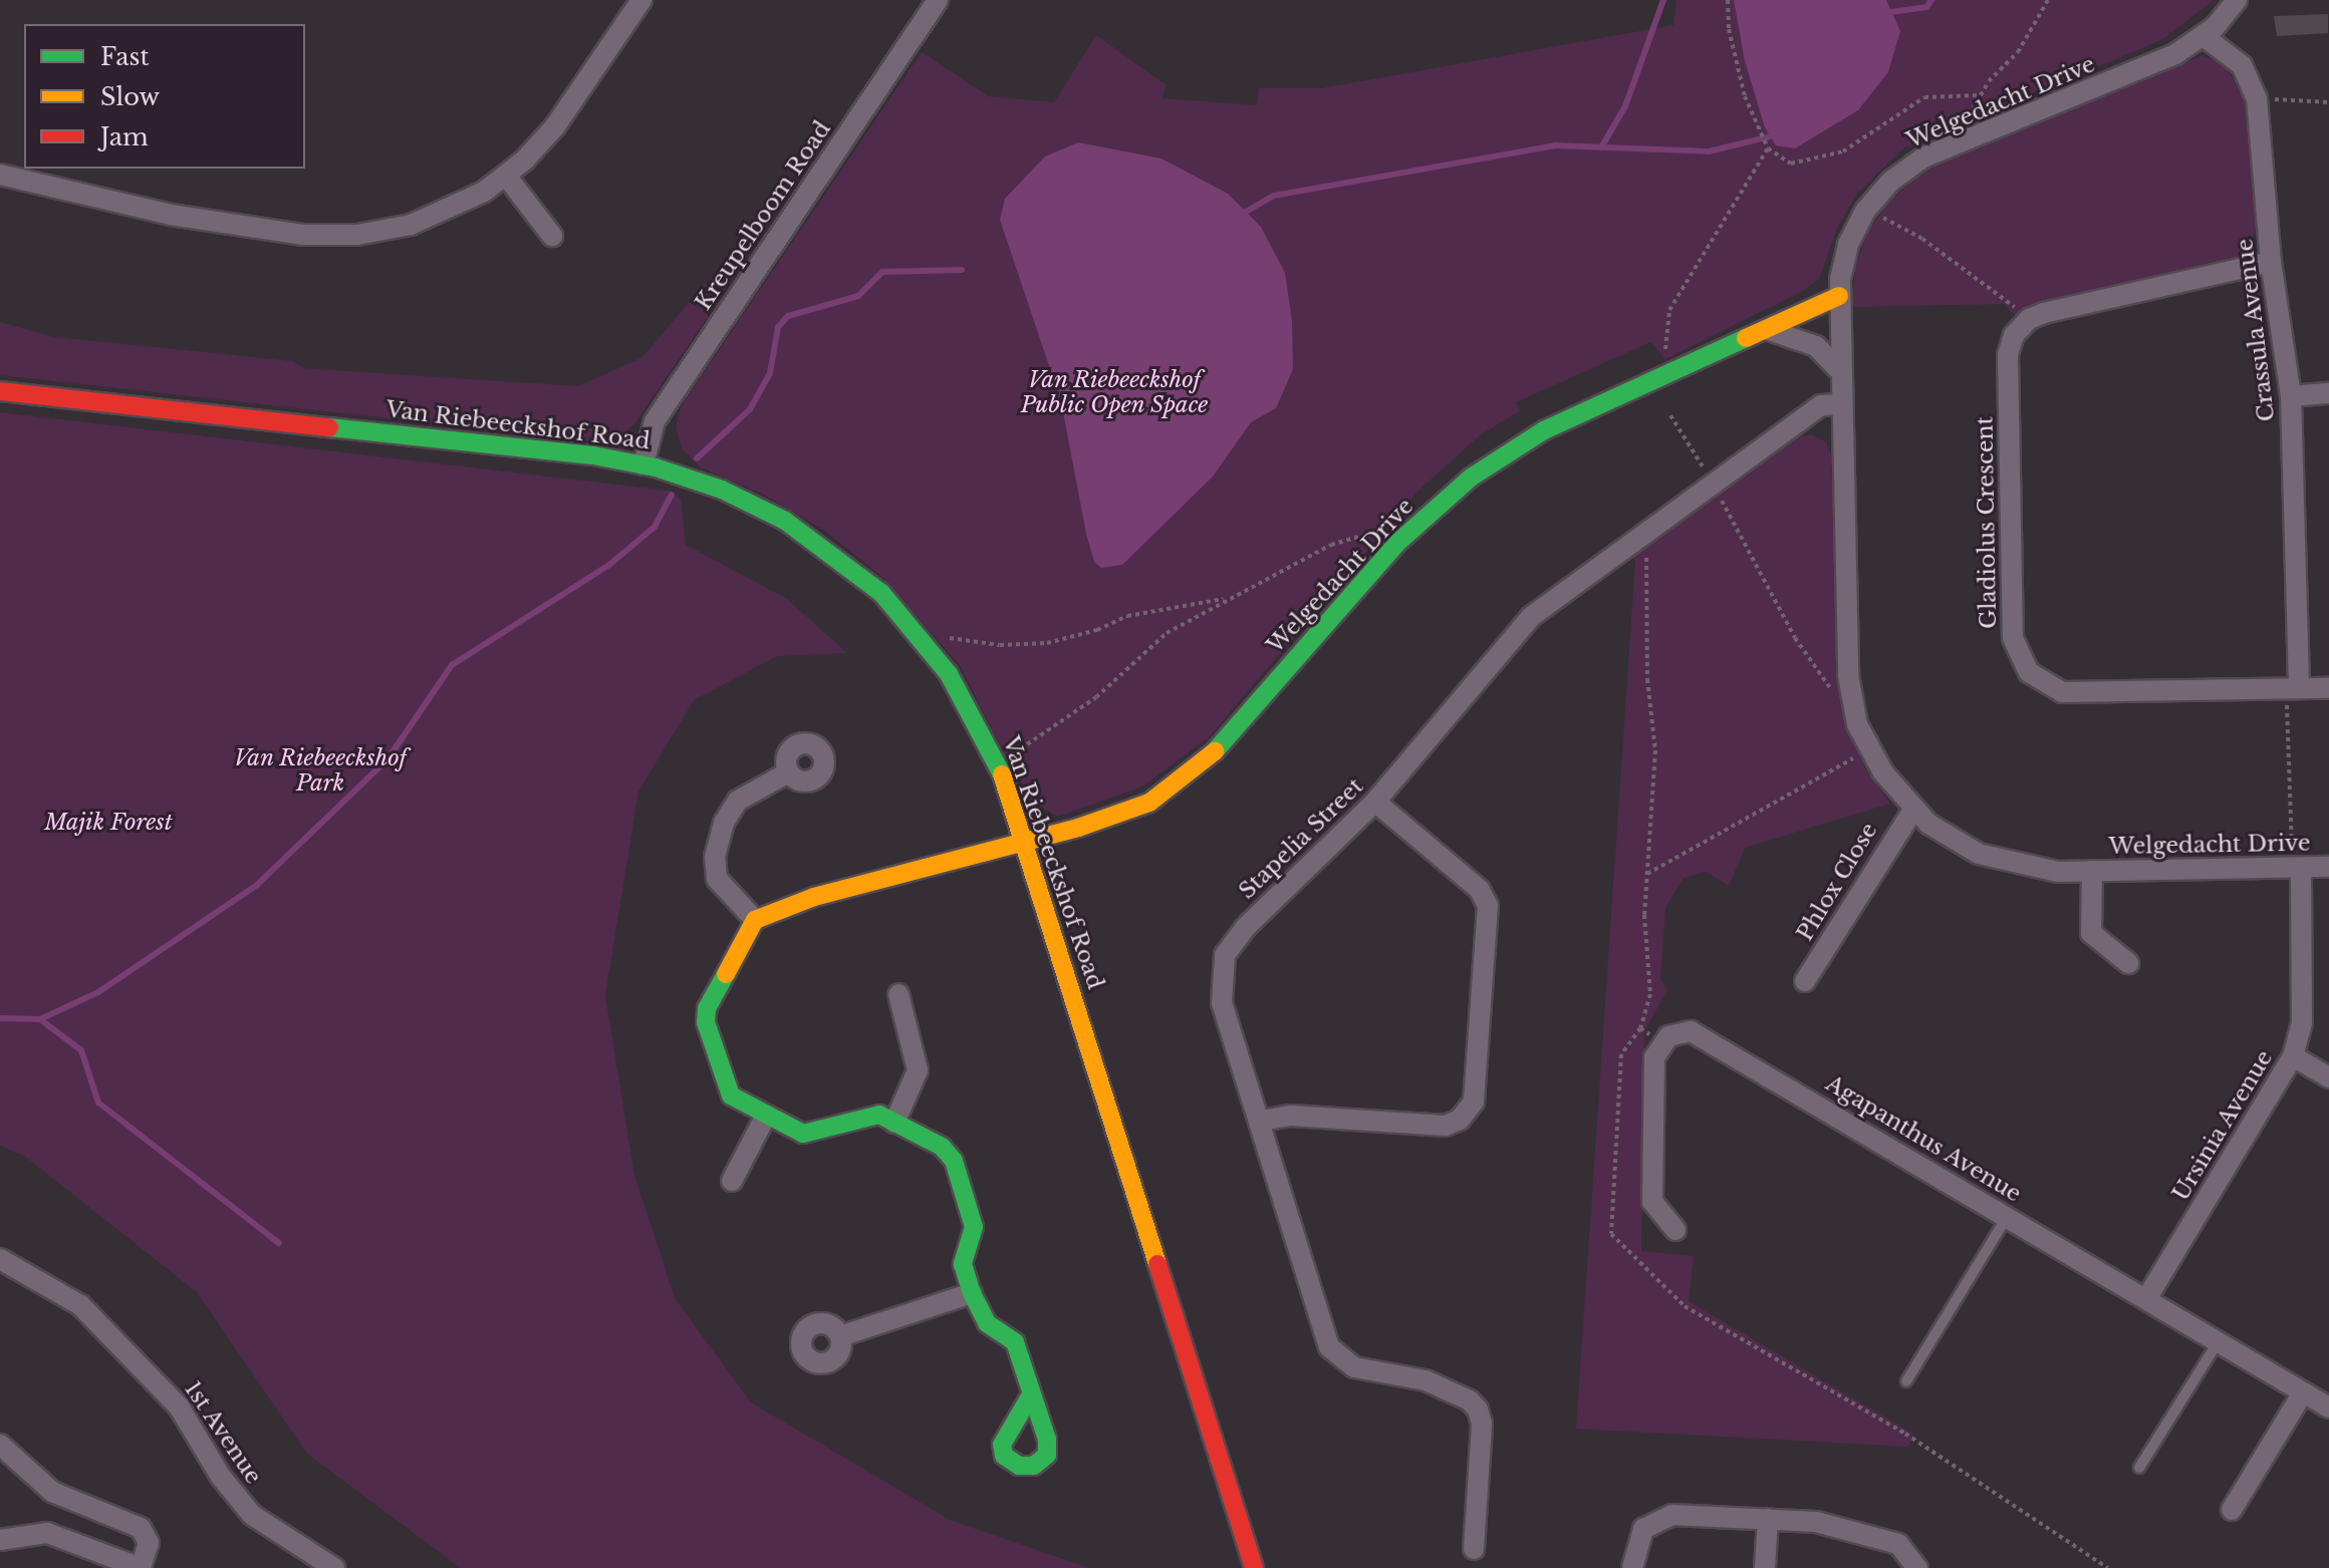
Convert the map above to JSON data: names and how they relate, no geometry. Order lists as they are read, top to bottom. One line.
{"streets":{"street":["Welgedacht Drive","Kreupelboom Road","Crassula Avenue","Van Riebeeckshof Road","Gladiolus Crescent","Stapelia Street","Phlox Close","Ursinia Avenue","Agapanthus Avenue","1st Avenue"]},"crossings":[["Welgedacht Drive","Crassula Avenue"],["Welgedacht Drive","Van Riebeeckshof Road"],["Welgedacht Drive","Stapelia Street"],["Welgedacht Drive","Phlox Close"],["Welgedacht Drive","Ursinia Avenue"],["Kreupelboom Road","Van Riebeeckshof Road"],["Crassula Avenue","Gladiolus Crescent"],["Ursinia Avenue","Agapanthus Avenue"]],"parks":["Van Riebeeckshof Public Open Space","Van Riebeeckshof Park","Majik Forest"],"legend":["Fast","Slow","Jam"]}
